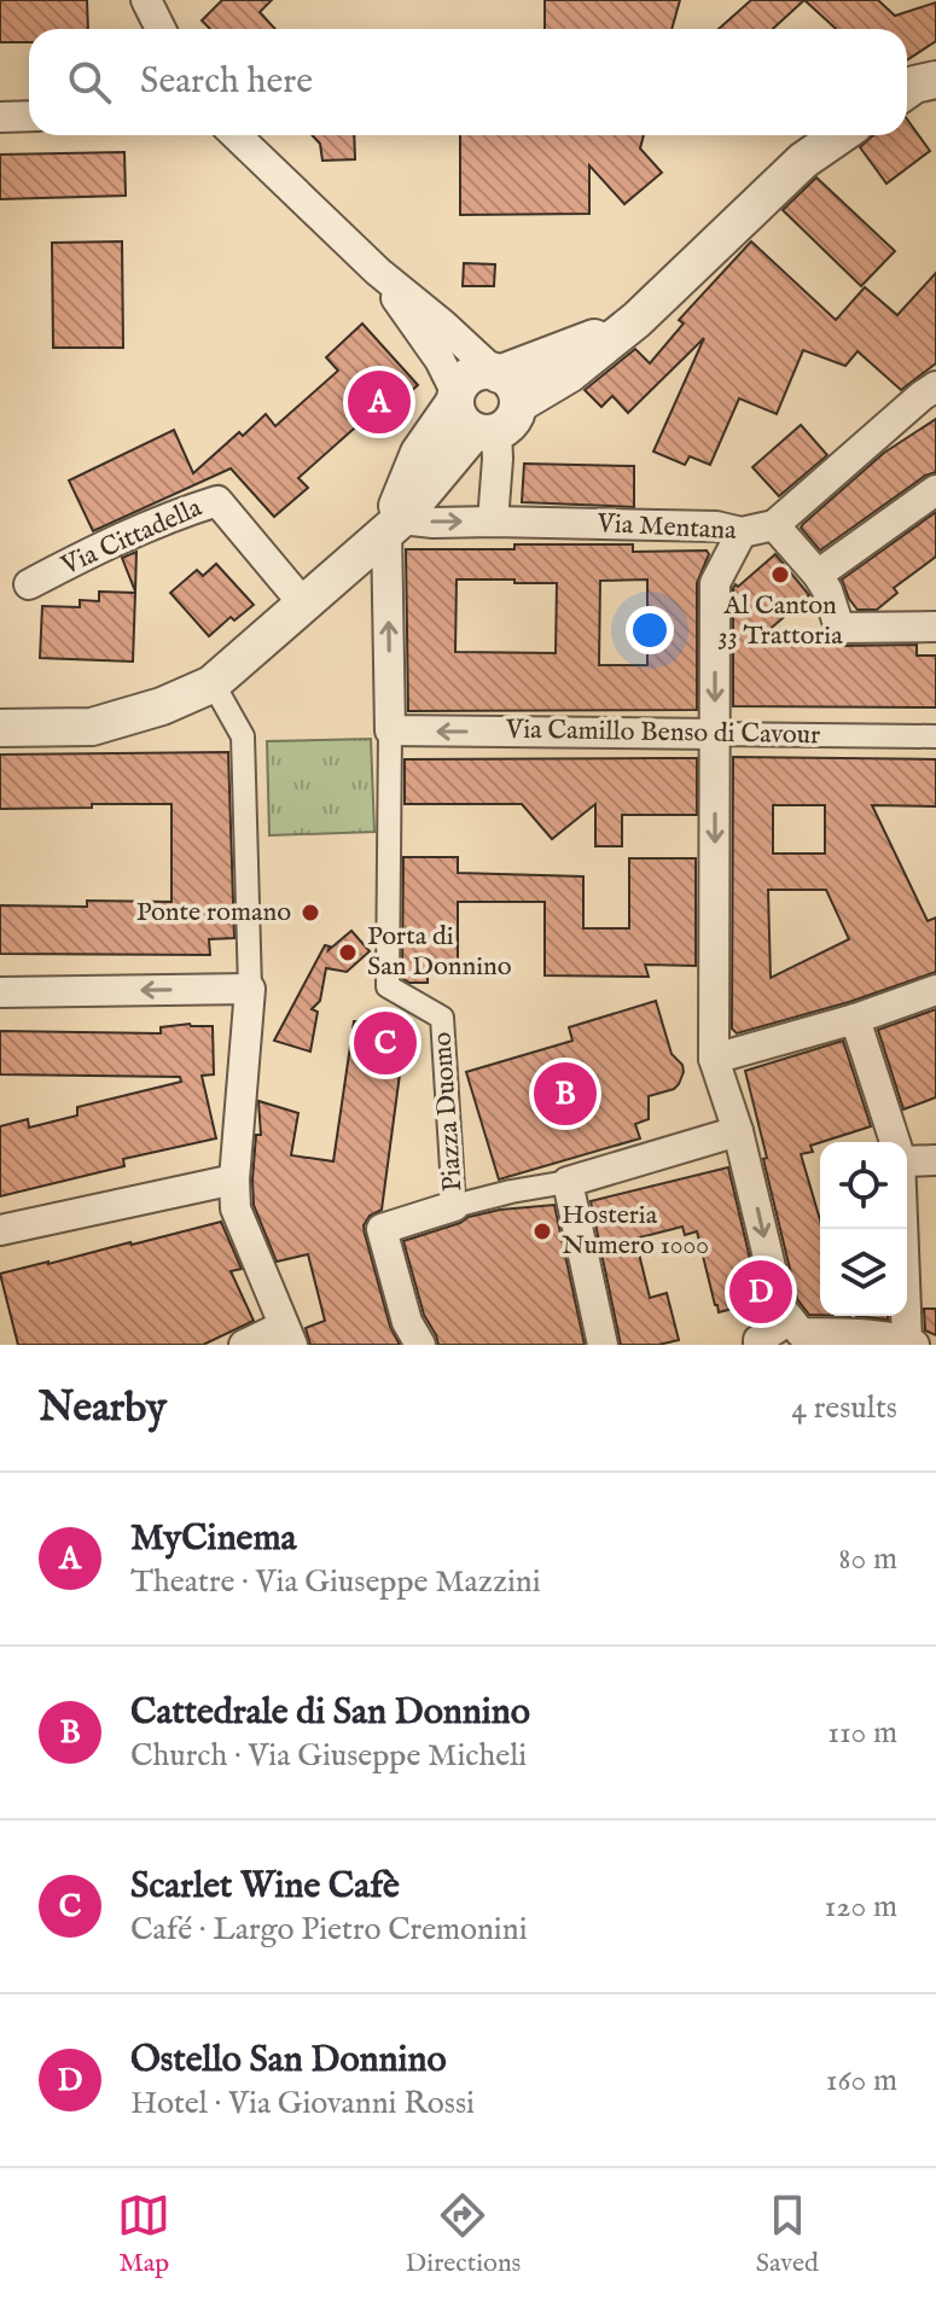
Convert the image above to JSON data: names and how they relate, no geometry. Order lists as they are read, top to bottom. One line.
{"streets":{"street":["Via Mentana","Via Cittadella","Via Camillo Benso di Cavour","Piazza Duomo"]},"crossings":[["Via Camillo Benso di Cavour","Piazza Duomo"]],"one_way":["Via Camillo Benso di Cavour"],"places":["Al Canton 33 Trattoria","Ponte romano","Porta di San Donnino","Hosteria Numero 1000"],"page":{"search":"Search here","pins":["A","C","B","D"],"heading":["Nearby","4 results"],"list":[{"mark":"A","name":"MyCinema","note":"Theatre · Via Giuseppe Mazzini","value":"80 m"},{"mark":"B","name":"Cattedrale di San Donnino","note":"Church · Via Giuseppe Micheli","value":"110 m"},{"mark":"C","name":"Scarlet Wine Cafè","note":"Café · Largo Pietro Cremonini","value":"120 m"},{"mark":"D","name":"Ostello San Donnino","note":"Hotel · Via Giovanni Rossi","value":"160 m"}],"nav":["Map","Directions","Saved"]}}
